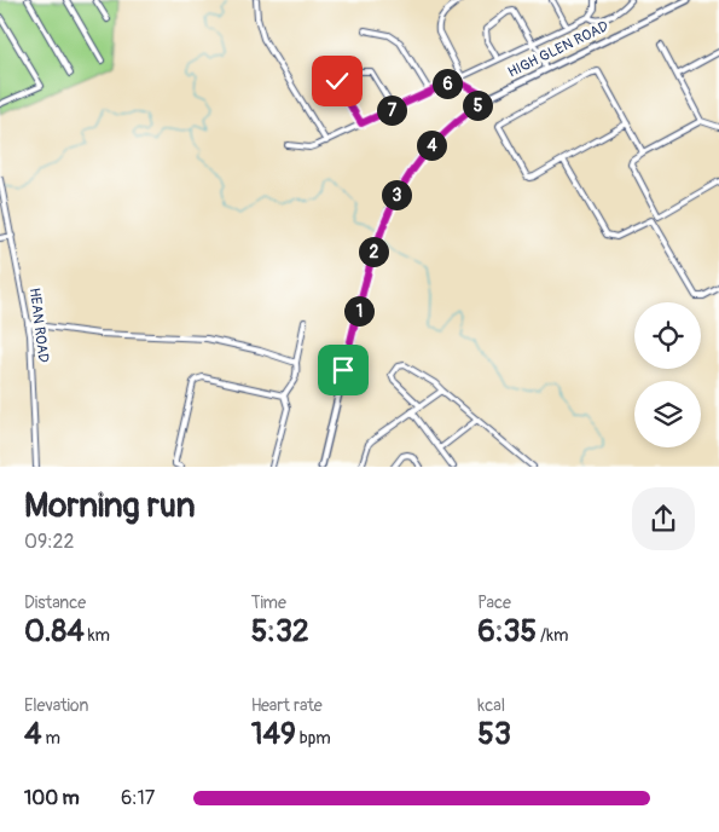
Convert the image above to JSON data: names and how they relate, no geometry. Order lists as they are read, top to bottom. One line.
{"streets":{"main road":["HIGH GLEN ROAD"],"street":["HEAN ROAD"]},"page":{"pins":["6","5","7","4","3","2","1"],"heading":["Morning run","09:22"],"stats":[["Distance","0.84 km"],["Time","5:32"],["Pace","6:35 /km"],["Elevation","4 m"],["Heart rate","149 bpm"],["kcal","53"]],"list":[{"name":"100 m","note":"6:17"}]}}
